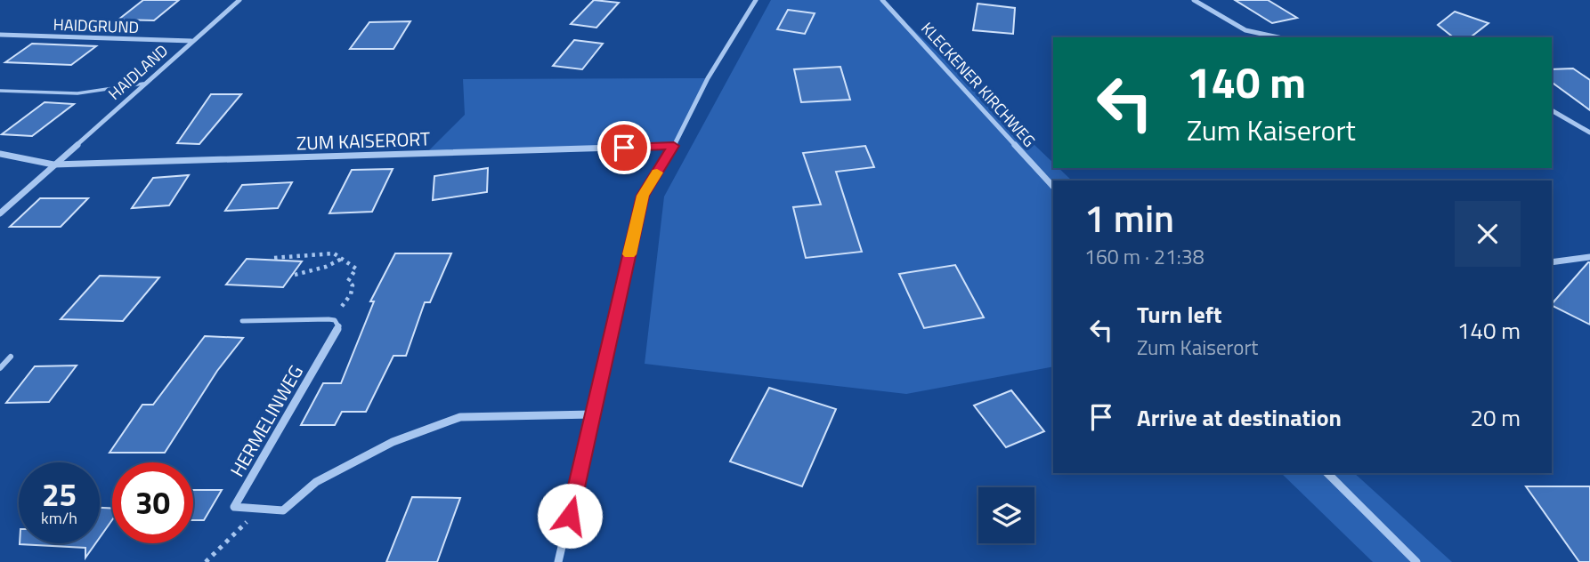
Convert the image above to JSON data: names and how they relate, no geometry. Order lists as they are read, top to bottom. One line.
{"streets":{"street":["HAIDGRUND","HAIDLAND","KLECKENER KIRCHWEG","ZUM KAISERORT","HERMELINWEG"]},"crossings":[["HAIDGRUND","HAIDLAND"],["HAIDLAND","ZUM KAISERORT"]],"page":{"turn":["140 m","Zum Kaiserort"],"heading":["1 min","160 m · 21:38"],"list":[{"name":"Turn left","note":"Zum Kaiserort","value":"140 m"},{"name":"Arrive at destination","value":"20 m"}],"speed":"25 km/h","limit":"30"}}
